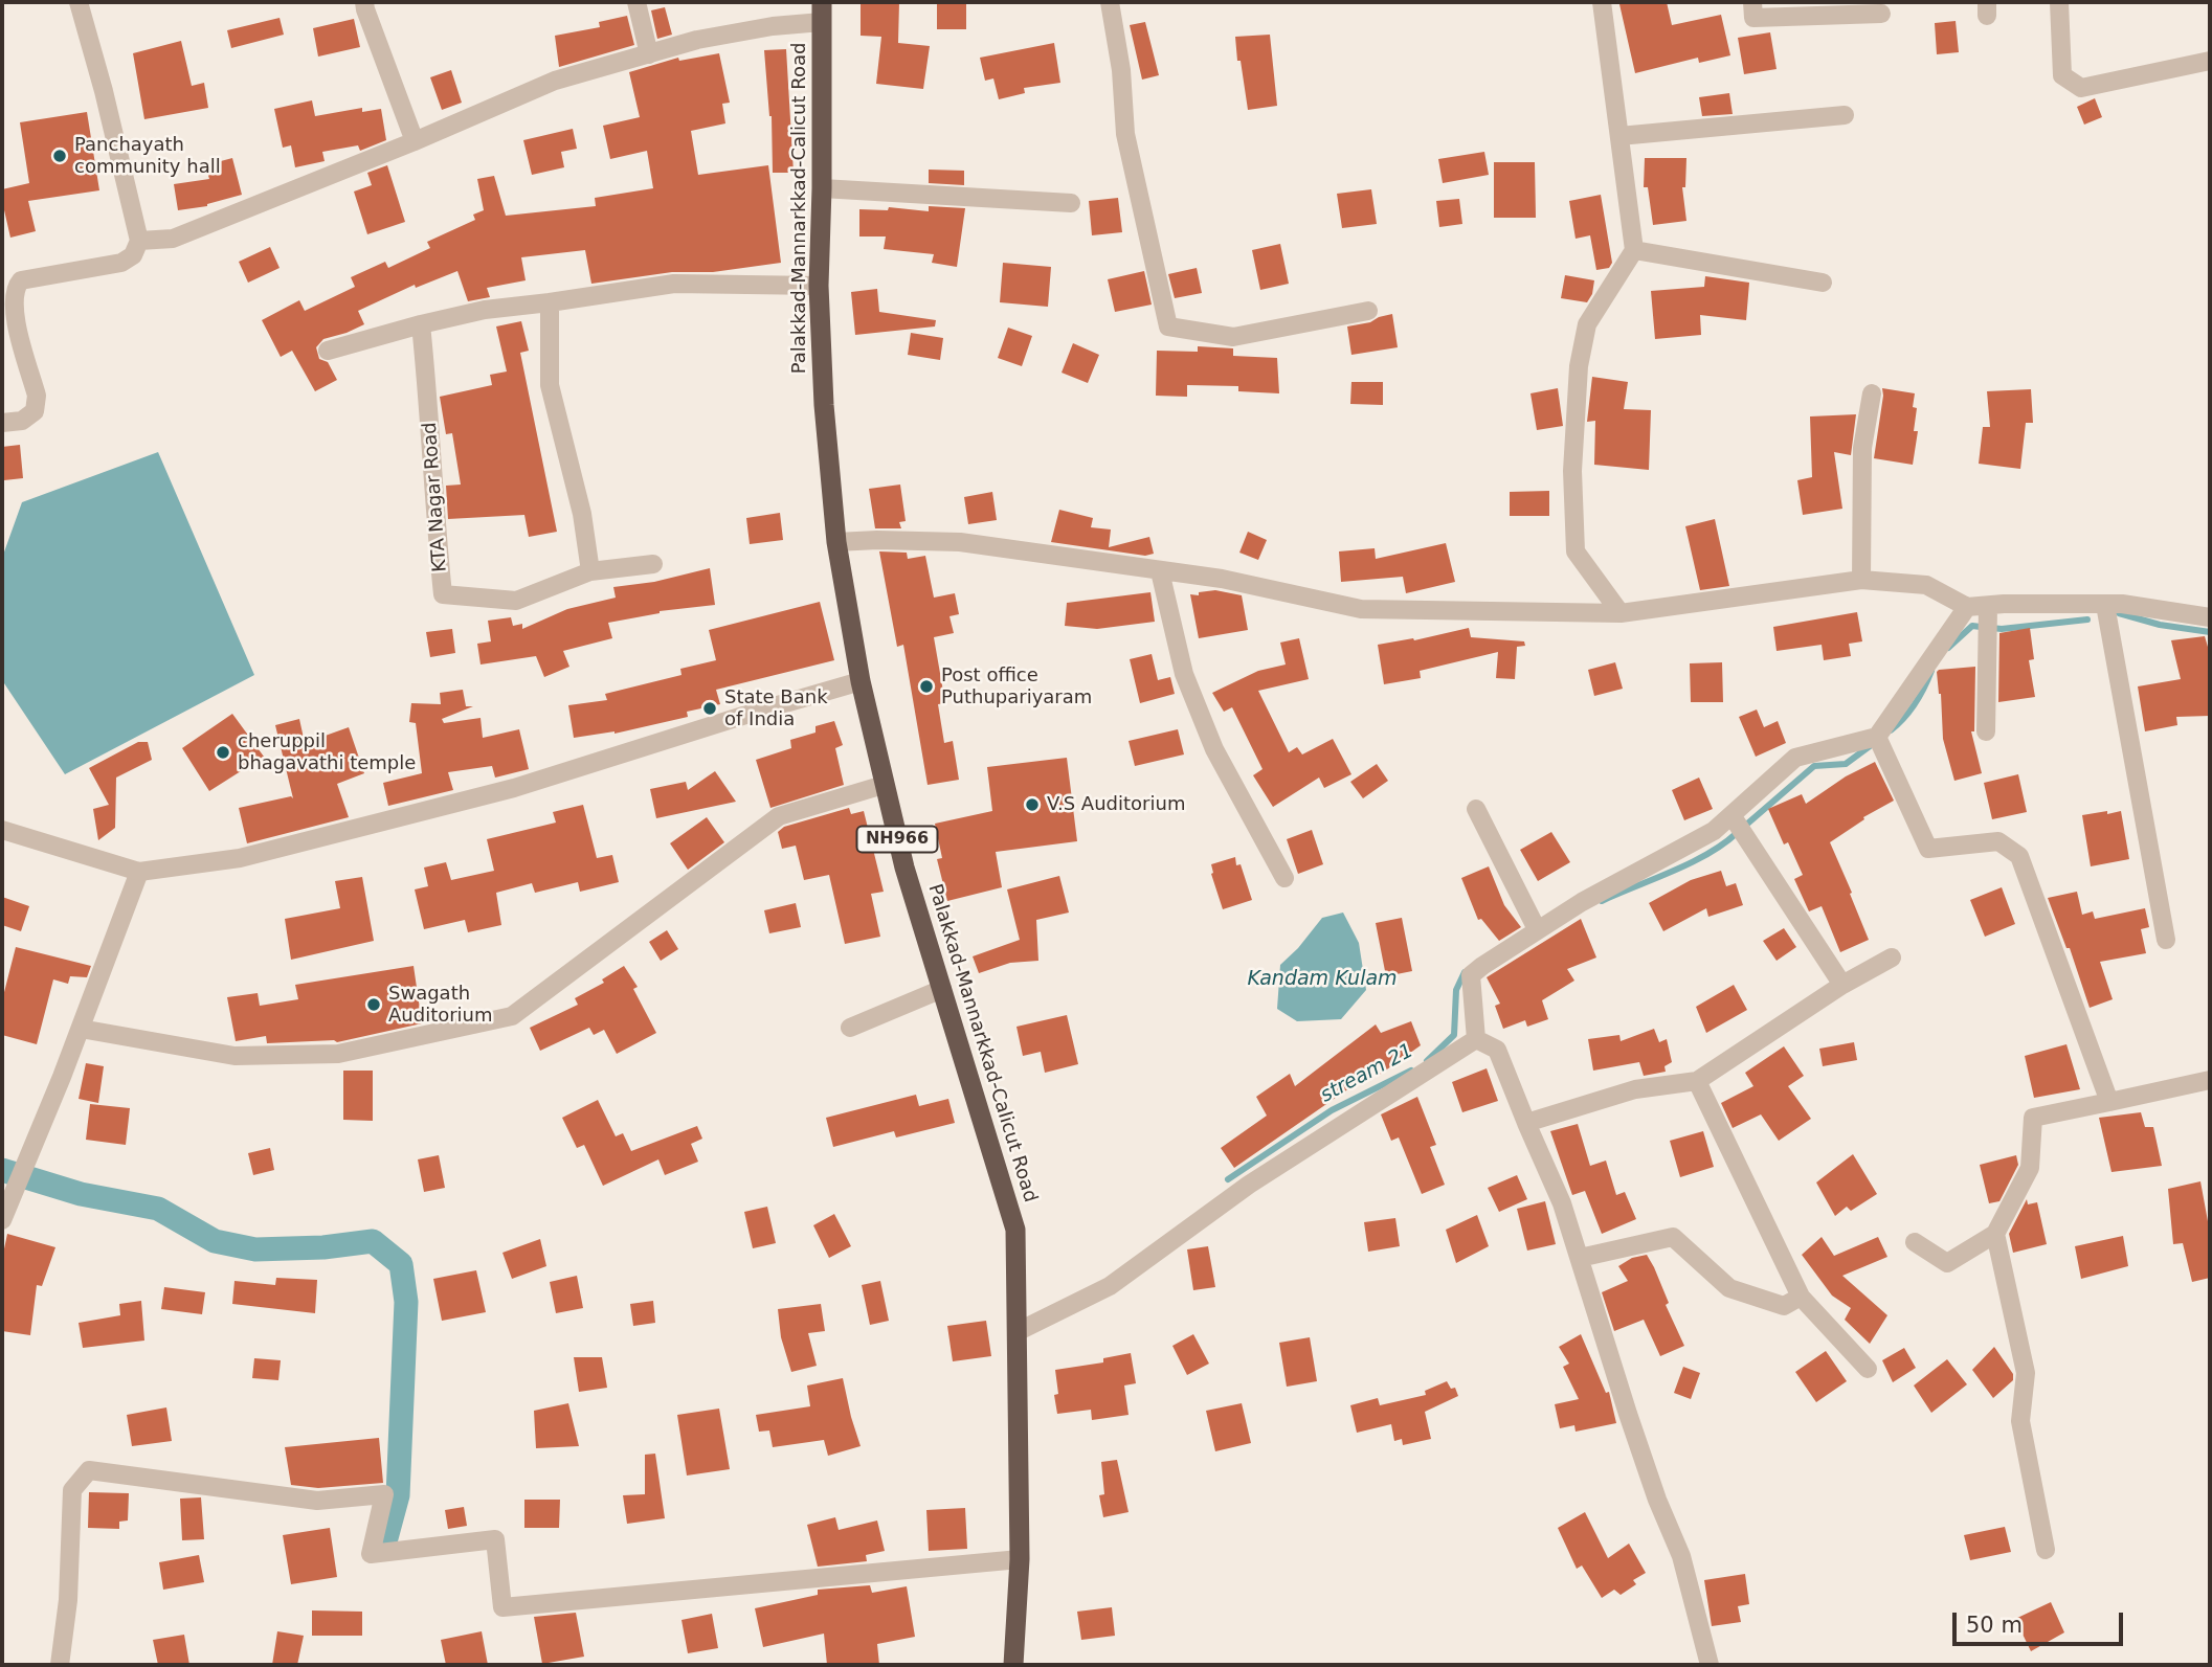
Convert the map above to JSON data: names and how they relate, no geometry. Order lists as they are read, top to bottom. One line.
{"streets":{"highway":["Palakkad-Mannarkkad-Calicut Road","NH966"],"street":["KTA Nagar Road"]},"water":["Kandam Kulam","stream 21"],"places":["Panchayath community hall","Post office Puthupariyaram","State Bank of India","cheruppil bhagavathi temple","V.S Auditorium","Swagath Auditorium"],"scale_bar":"50 m"}
